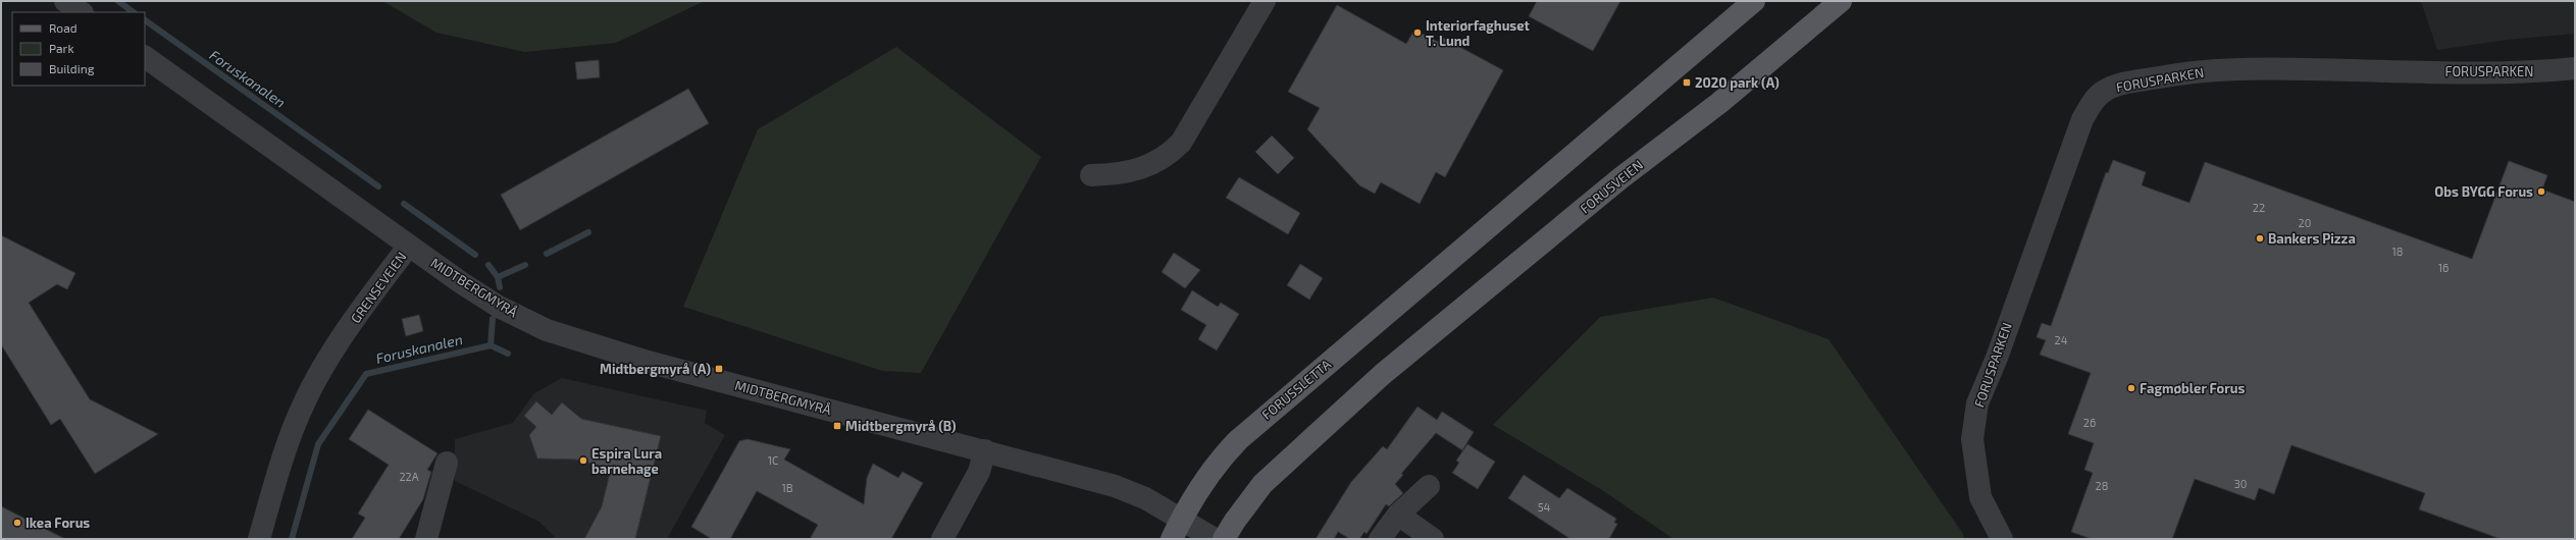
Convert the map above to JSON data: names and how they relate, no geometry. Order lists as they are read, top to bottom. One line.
{"streets":{"main road":["FORUSVEIEN","FORUSSLETTA"],"street":["FORUSPARKEN","GRENSEVEIEN","MIDTBERGMYRÅ"]},"crossings":[["GRENSEVEIEN","MIDTBERGMYRÅ"],["MIDTBERGMYRÅ","FORUSSLETTA"]],"water":["Foruskanalen"],"places":{"other":["Interiørfaghuset T. Lund","Obs BYGG Forus","Bankers Pizza","Fagmøbler Forus","Espira Lura barnehage","Ikea Forus"],"transit":["2020 park (A)","Midtbergmyrå (A)","Midtbergmyrå (B)"]},"house_numbers":["22","20","18","16","24","26","1C","22A","30","28","1B","54"],"legend":["Road","Park","Building"]}
